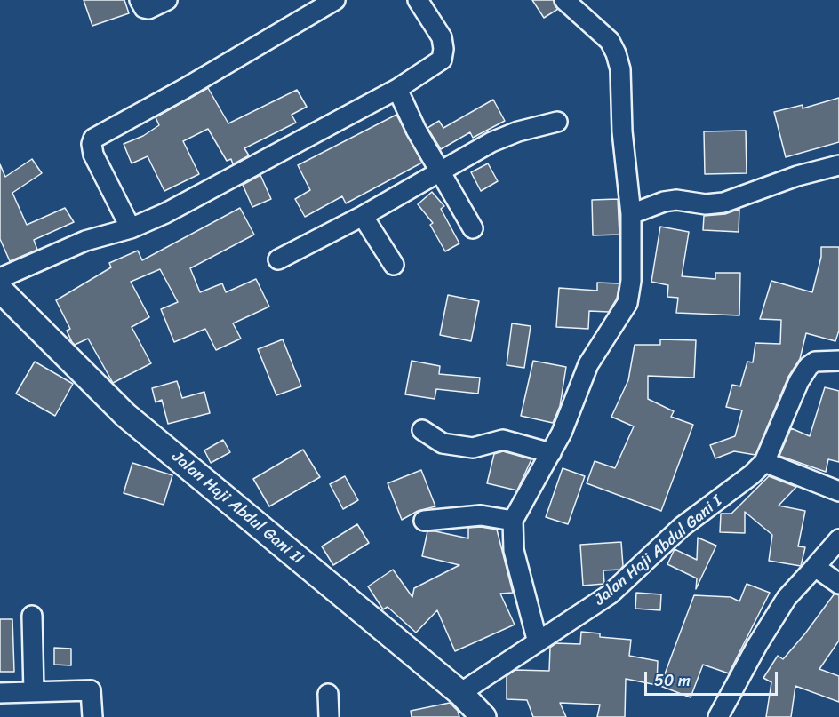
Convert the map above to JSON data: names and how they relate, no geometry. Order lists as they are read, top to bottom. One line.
{"streets":{"street":["Jalan Haji Abdul Gani II","Jalan Haji Abdul Gani I"]},"crossings":[["Jalan Haji Abdul Gani II","Jalan Haji Abdul Gani I"]],"scale_bar":"50 m"}
